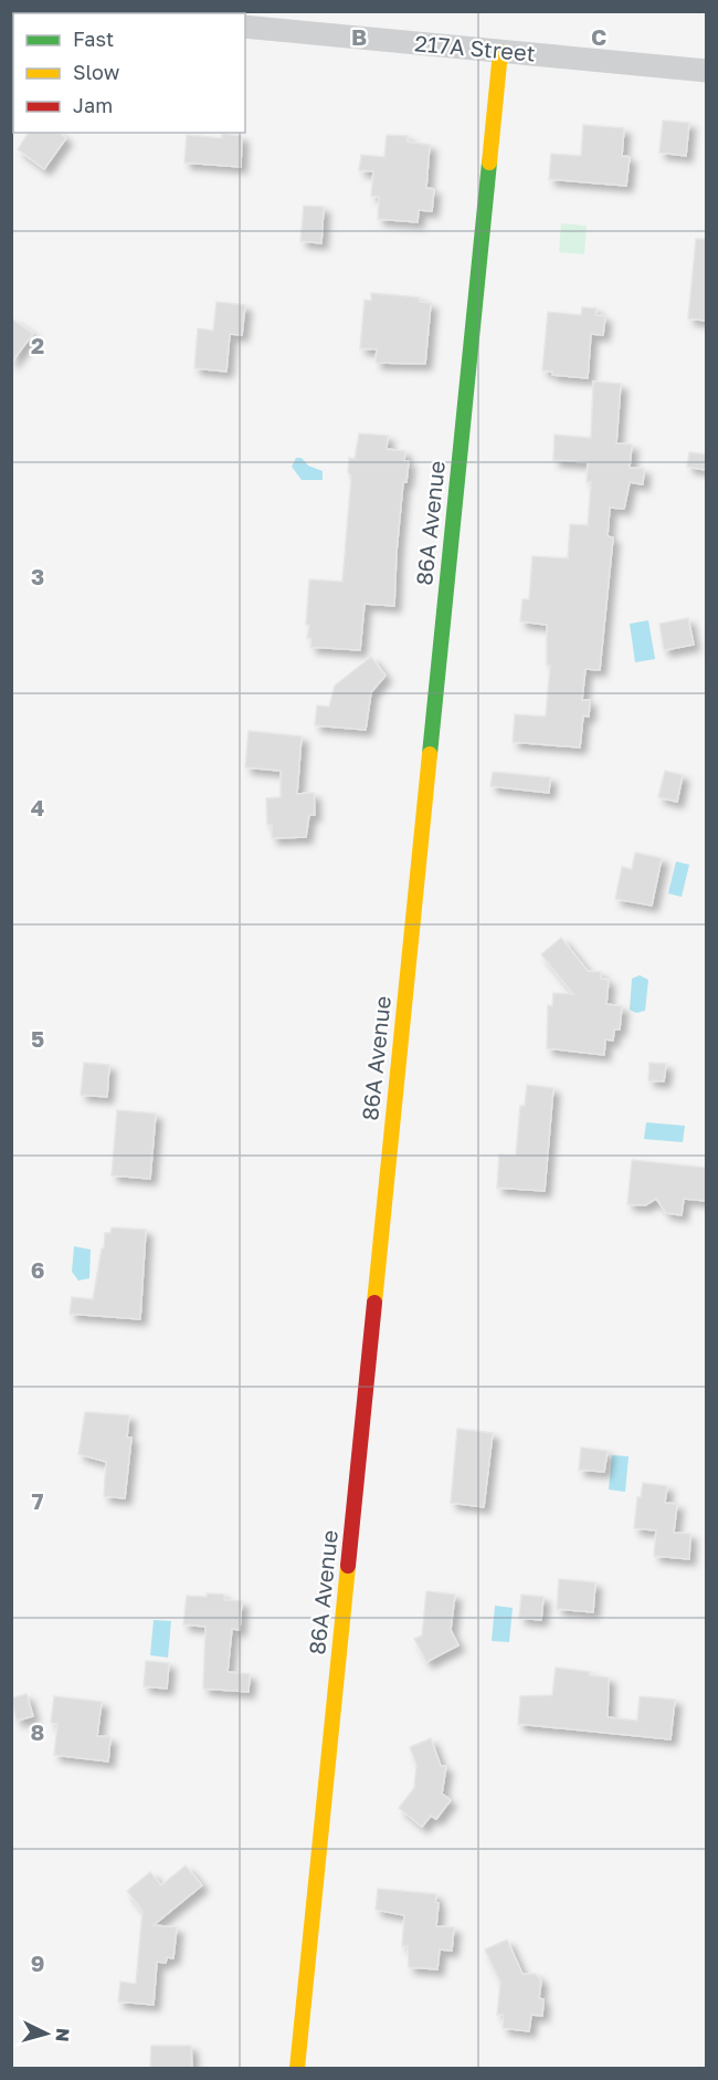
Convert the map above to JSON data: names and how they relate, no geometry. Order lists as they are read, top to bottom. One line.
{"streets":{"street":["217A Street","86A Avenue"]},"crossings":[["217A Street","86A Avenue"]],"legend":["Fast","Slow","Jam"],"north":"right","grid":{"columns":["B","C"],"rows":["2","3","4","5","6","7","8","9"]}}
